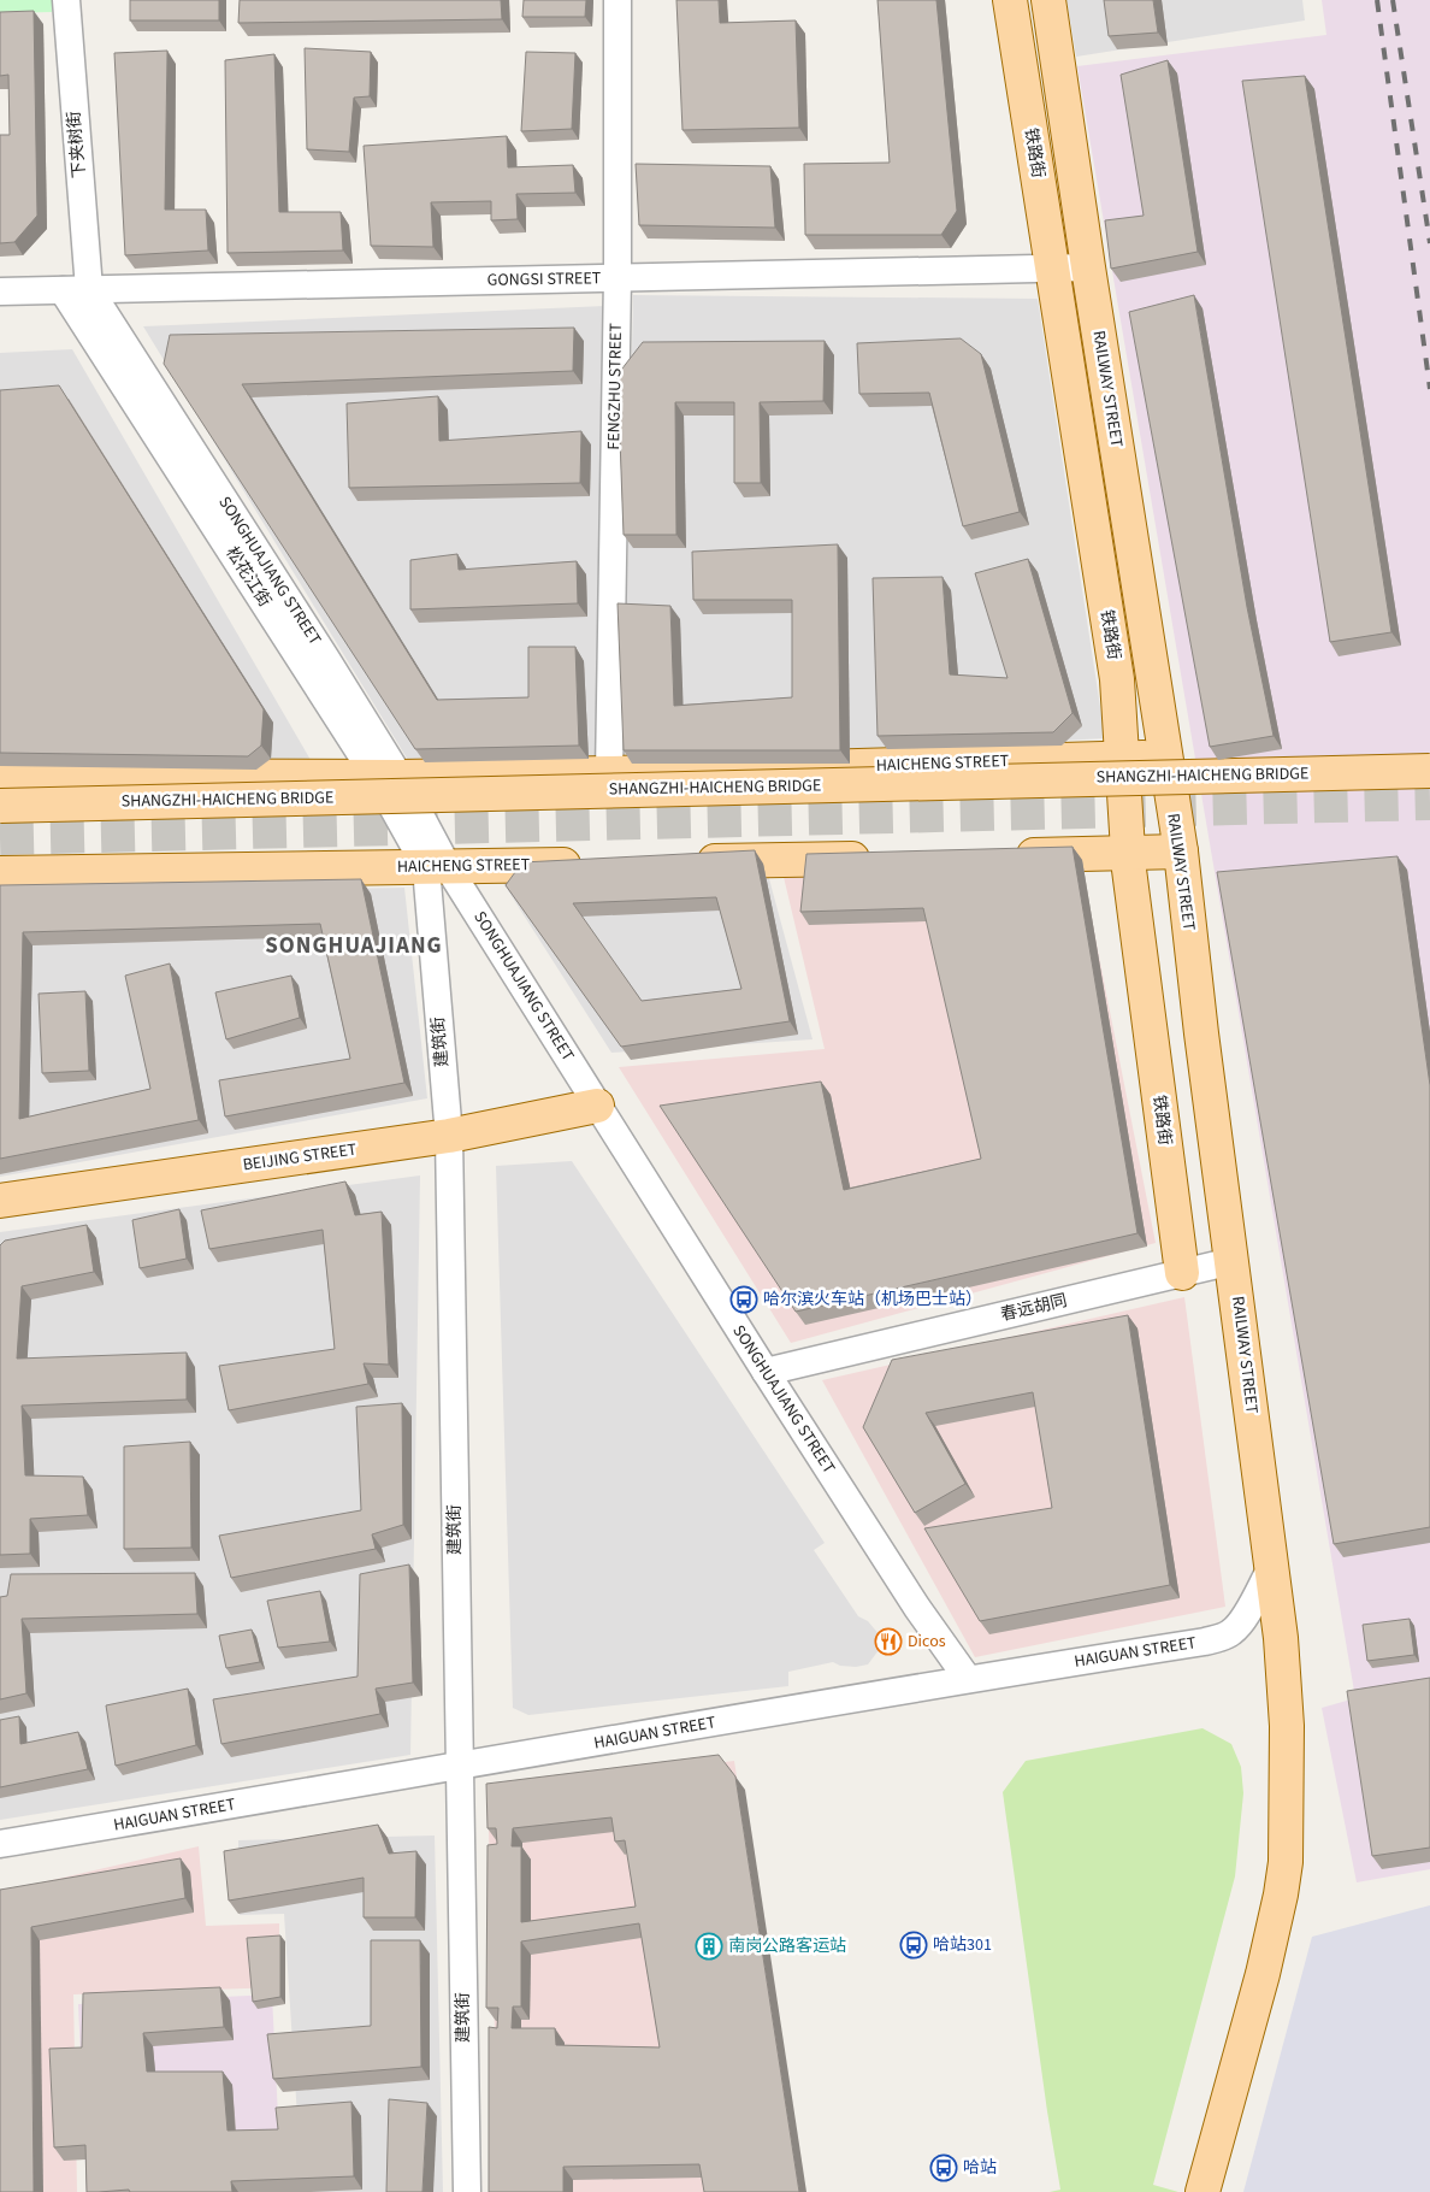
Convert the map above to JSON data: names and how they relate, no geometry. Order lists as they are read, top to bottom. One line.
{"streets":{"main road":["铁路街","RAILWAY STREET","HAICHENG STREET","SHANGZHI-HAICHENG BRIDGE","BEIJING STREET"],"street":["下夹树街","GONGSI STREET","FENGZHU STREET","SONGHUAJIANG STREET","建筑街","春远胡同","HAIGUAN STREET"]},"crossings":[["下夹树街","GONGSI STREET"],["下夹树街","SONGHUAJIANG STREET"],["铁路街","GONGSI STREET"],["铁路街","HAICHENG STREET"],["铁路街","春远胡同"],["GONGSI STREET","FENGZHU STREET"],["GONGSI STREET","RAILWAY STREET"],["GONGSI STREET","SONGHUAJIANG STREET"],["FENGZHU STREET","HAICHENG STREET"],["RAILWAY STREET","HAICHENG STREET"],["RAILWAY STREET","春远胡同"],["RAILWAY STREET","HAIGUAN STREET"],["SONGHUAJIANG STREET","HAICHENG STREET"],["SONGHUAJIANG STREET","建筑街"],["SONGHUAJIANG STREET","BEIJING STREET"],["SONGHUAJIANG STREET","春远胡同"],["SONGHUAJIANG STREET","HAIGUAN STREET"],["HAICHENG STREET","建筑街"],["建筑街","BEIJING STREET"],["建筑街","HAIGUAN STREET"]],"districts":["SONGHUAJIANG"],"places":{"bus stop":["哈尔滨火车站（机场巴士站）","哈站301","哈站"],"restaurant":["Dicos"],"building":["南岗公路客运站"]}}
